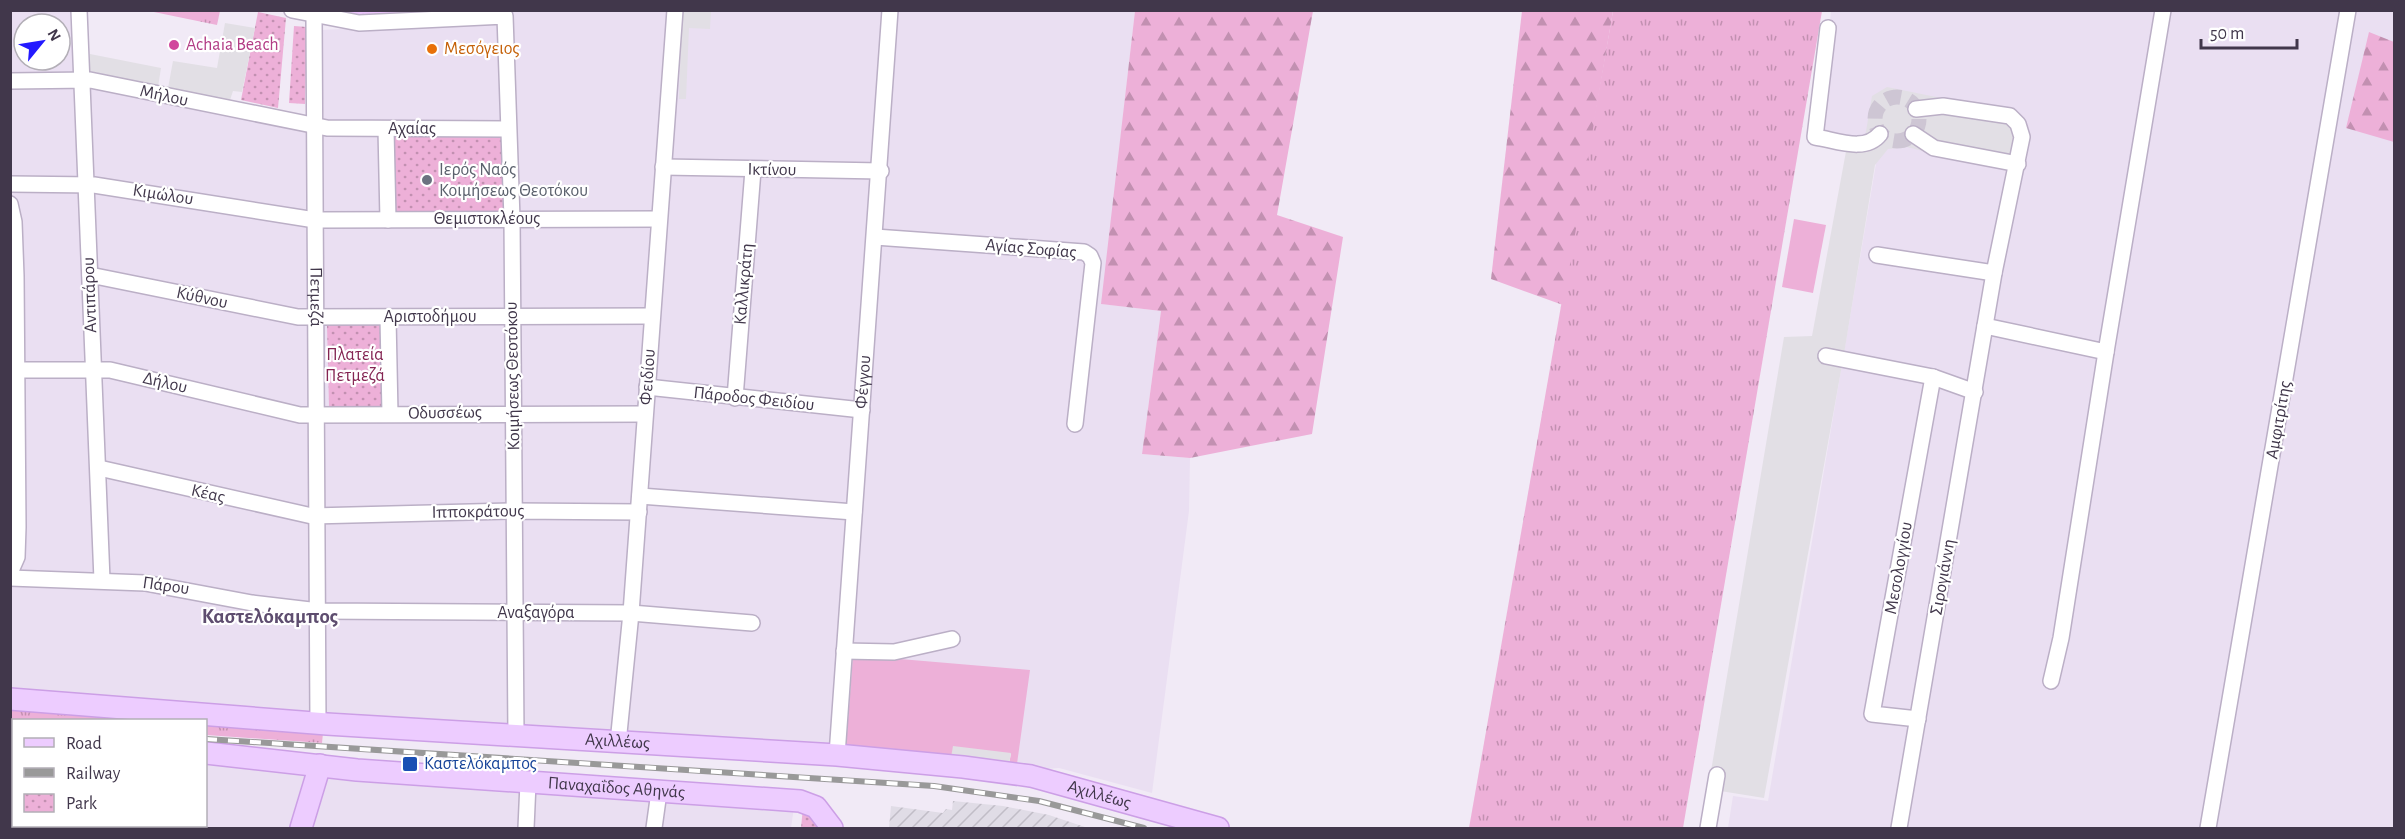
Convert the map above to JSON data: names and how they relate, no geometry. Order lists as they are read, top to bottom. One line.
{"streets":{"street":["Μήλου","Αχαίας","Ικτίνου","Κιμώλου","Θεμιστοκλέους","Αγίας Σοφίας","Καλλικράτη","Αντιπάρου","Κύθνου","Πετμεζά","Αριστοδήμου","Κοιμήσεως Θεοτόκου","Φειδίου","Δήλου","Φέγγου","Πάροδος Φειδίου","Οδυσσέως","Αμφιτρίτης","Κέας","Ιπποκράτους","Μεσολογγίου","Σιρογιάννη","Πάρου","Αναξαγόρα","Αχιλλέως","Παναχαΐδος Αθηνάς"]},"crossings":[["Μήλου","Αχαίας"],["Μήλου","Αντιπάρου"],["Μήλου","Πετμεζά"],["Αχαίας","Πετμεζά"],["Αχαίας","Κοιμήσεως Θεοτόκου"],["Ικτίνου","Καλλικράτη"],["Ικτίνου","Φειδίου"],["Ικτίνου","Φέγγου"],["Κιμώλου","Θεμιστοκλέους"],["Κιμώλου","Αντιπάρου"],["Κιμώλου","Πετμεζά"],["Θεμιστοκλέους","Πετμεζά"],["Θεμιστοκλέους","Κοιμήσεως Θεοτόκου"],["Θεμιστοκλέους","Φειδίου"],["Αγίας Σοφίας","Φέγγου"],["Καλλικράτη","Πάροδος Φειδίου"],["Αντιπάρου","Κύθνου"],["Αντιπάρου","Δήλου"],["Αντιπάρου","Κέας"],["Αντιπάρου","Πάρου"],["Κύθνου","Πετμεζά"],["Κύθνου","Αριστοδήμου"],["Πετμεζά","Αριστοδήμου"],["Πετμεζά","Κοιμήσεως Θεοτόκου"],["Πετμεζά","Δήλου"],["Πετμεζά","Οδυσσέως"],["Πετμεζά","Κέας"],["Πετμεζά","Ιπποκράτους"],["Πετμεζά","Πάρου"],["Πετμεζά","Αναξαγόρα"],["Πετμεζά","Αχιλλέως"],["Αριστοδήμου","Κοιμήσεως Θεοτόκου"],["Αριστοδήμου","Φειδίου"],["Κοιμήσεως Θεοτόκου","Οδυσσέως"],["Κοιμήσεως Θεοτόκου","Ιπποκράτους"],["Κοιμήσεως Θεοτόκου","Αναξαγόρα"],["Κοιμήσεως Θεοτόκου","Αχιλλέως"],["Φειδίου","Πάροδος Φειδίου"],["Φειδίου","Οδυσσέως"],["Φειδίου","Ιπποκράτους"],["Φειδίου","Αναξαγόρα"],["Φειδίου","Αχιλλέως"],["Δήλου","Οδυσσέως"],["Φέγγου","Πάροδος Φειδίου"],["Φέγγου","Αχιλλέως"],["Κέας","Ιπποκράτους"],["Μεσολογγίου","Σιρογιάννη"],["Πάρου","Αναξαγόρα"]],"districts":["Καστελόκαμπος"],"parks":["Πλατεία Πετμεζά"],"places":{"other":["Achaia Beach","Μεσόγειος","Ιερός Ναός Κοιμήσεως Θεοτόκου"],"transit":["Καστελόκαμπος"]},"legend":["Road","Railway","Park"],"scale_bar":"50 m","north":"top right"}
